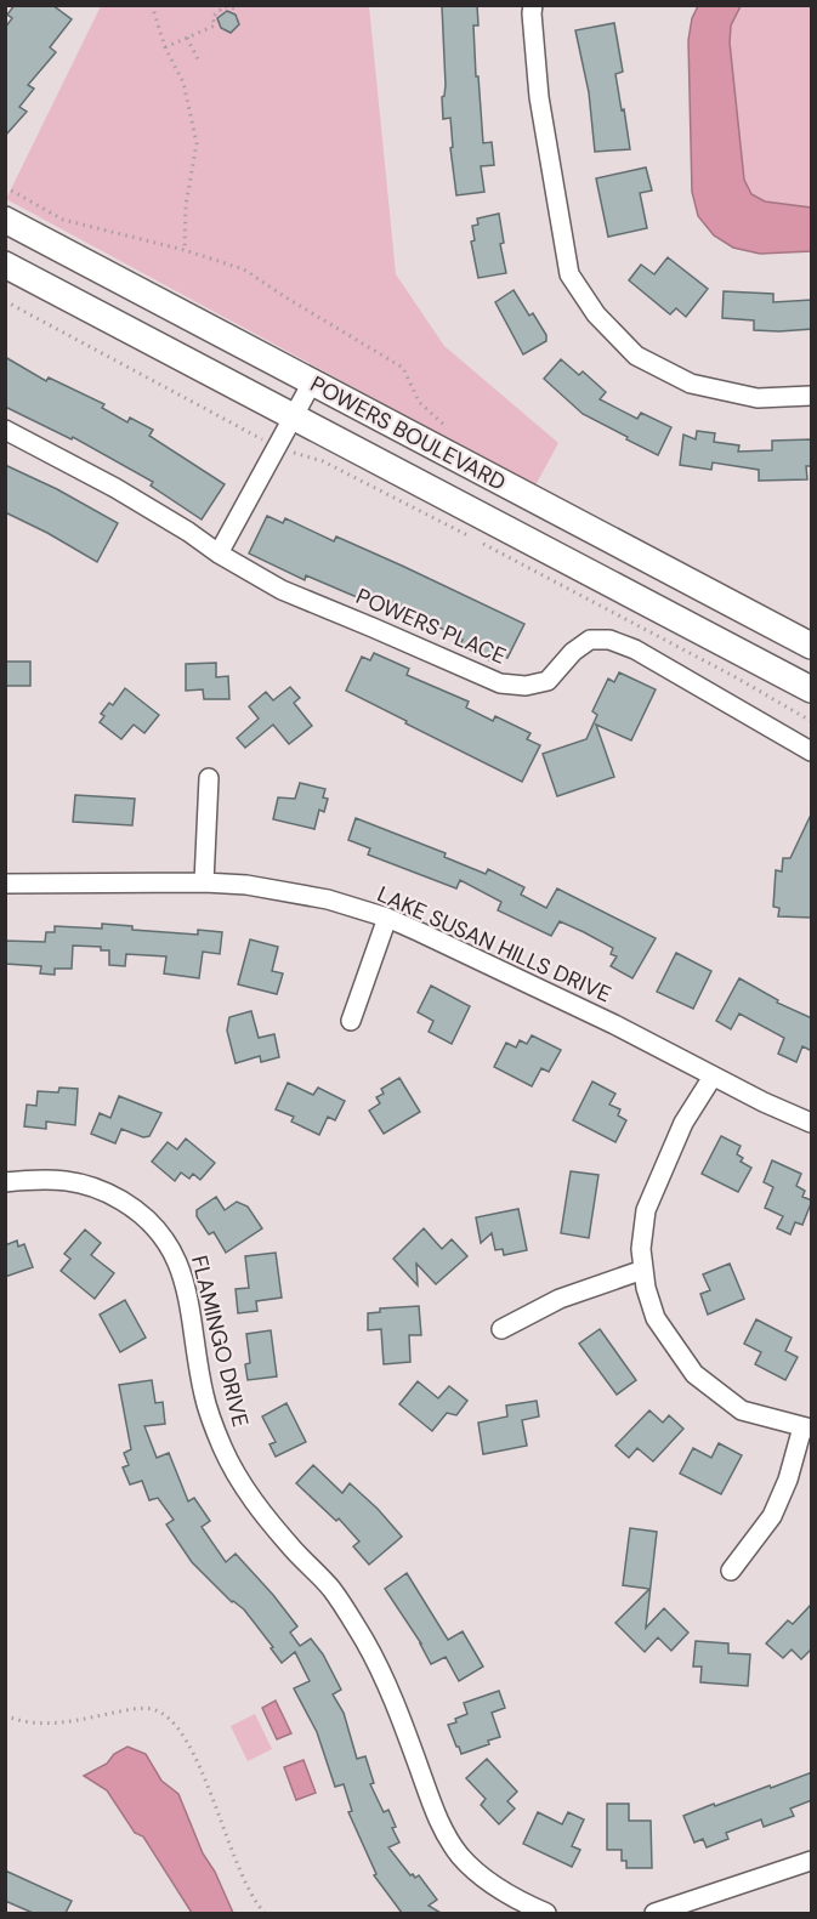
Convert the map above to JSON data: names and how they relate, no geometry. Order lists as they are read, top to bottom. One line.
{"streets":{"main road":["POWERS BOULEVARD"],"street":["POWERS PLACE","LAKE SUSAN HILLS DRIVE","FLAMINGO DRIVE"]}}
